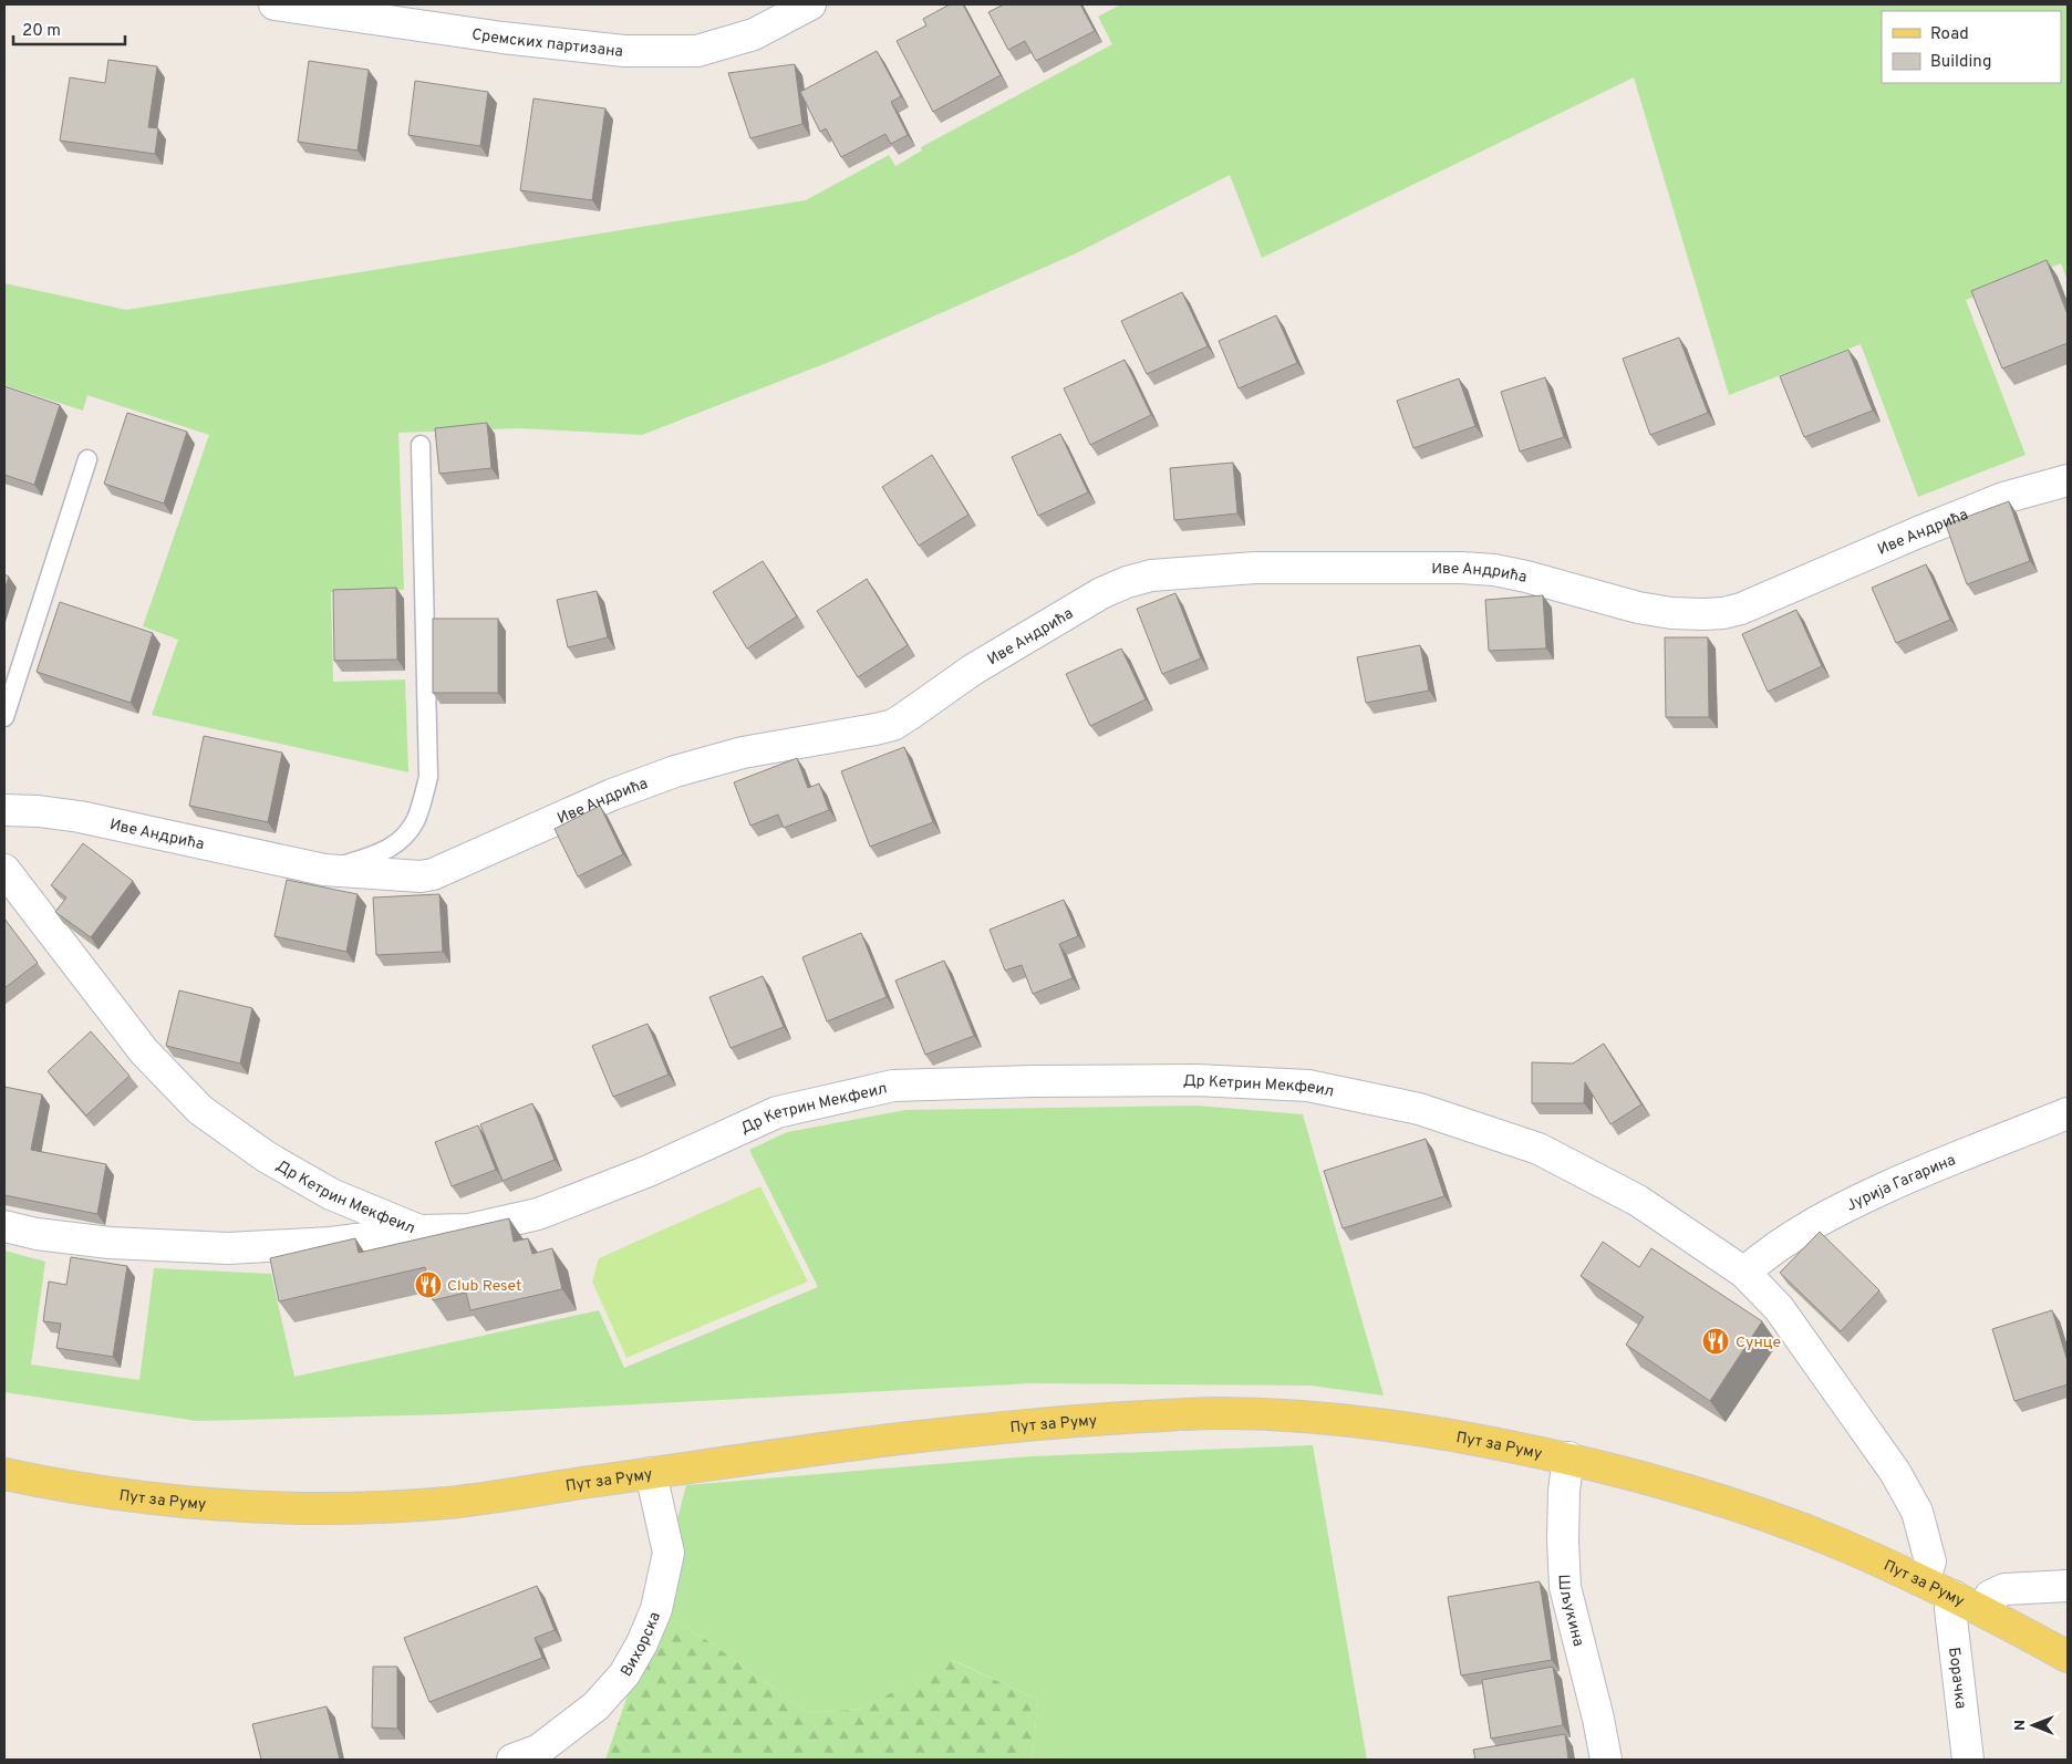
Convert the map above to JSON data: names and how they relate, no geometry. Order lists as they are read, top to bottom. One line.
{"streets":{"main road":["Пут за Руму"],"street":["Сремских партизана","Иве Андрића","Др Кетрин Мекфеил","Јурија Гагарина","Шљукина","Вихорска","Борачка"]},"crossings":[["Др Кетрин Мекфеил","Јурија Гагарина"],["Др Кетрин Мекфеил","Пут за Руму"],["Пут за Руму","Шљукина"],["Пут за Руму","Вихорска"],["Пут за Руму","Борачка"]],"places":{"restaurant":["Club Reset","Сунце"]},"legend":["Road","Building"],"scale_bar":"20 m","north":"left"}
